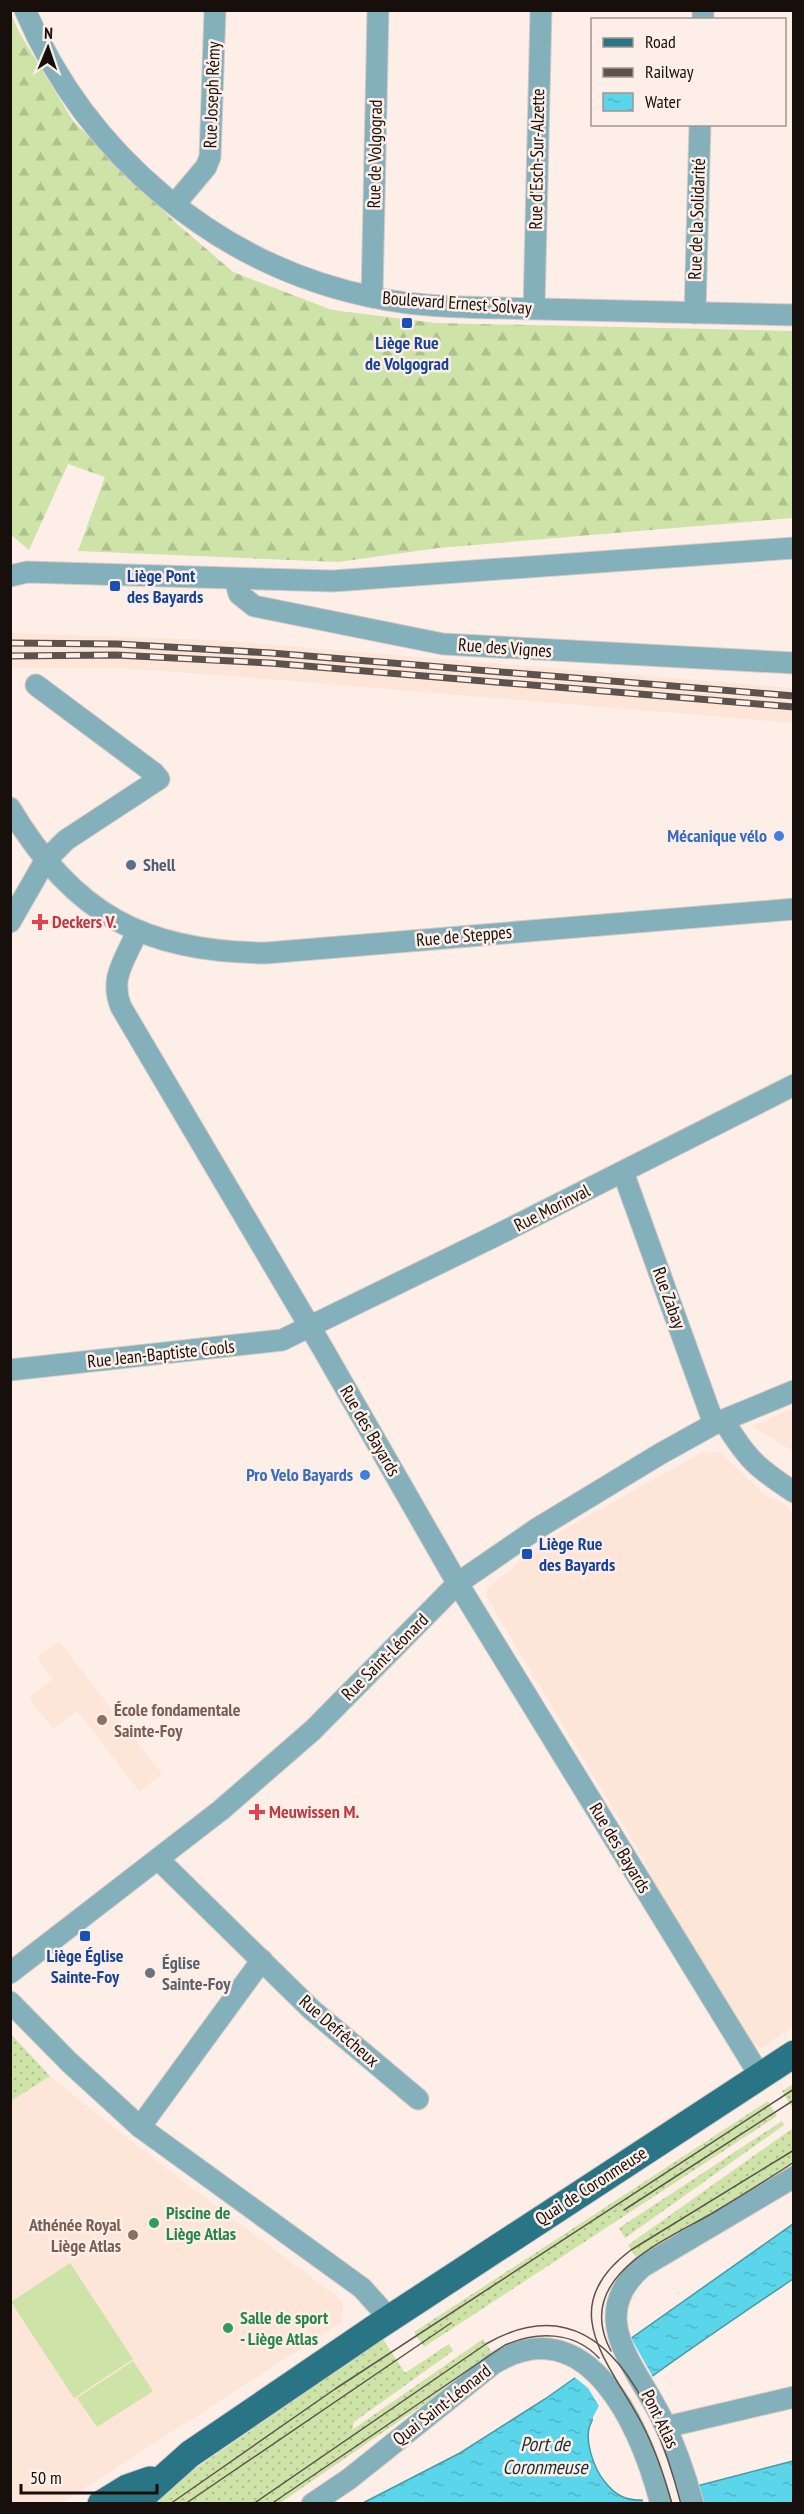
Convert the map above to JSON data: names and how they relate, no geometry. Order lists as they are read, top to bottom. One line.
{"streets":{"main road":["Quai de Coronmeuse"],"street":["Rue Joseph Rémy","Rue de Volgograd","Rue d'Esch-Sur-Alzette","Rue de la Solidarité","Boulevard Ernest Solvay","Rue des Vignes","Rue de Steppes","Rue Morinval","Rue Zabay","Rue Jean-Baptiste Cools","Rue des Bayards","Rue Saint-Léonard","Rue Defrêcheux","Quai Saint-Léonard","Pont Atlas"]},"crossings":[["Rue Joseph Rémy","Boulevard Ernest Solvay"],["Rue de Volgograd","Boulevard Ernest Solvay"],["Rue d'Esch-Sur-Alzette","Boulevard Ernest Solvay"],["Rue de la Solidarité","Boulevard Ernest Solvay"],["Rue de Steppes","Rue des Bayards"],["Rue Morinval","Rue Zabay"],["Rue Morinval","Rue Jean-Baptiste Cools"],["Rue Morinval","Rue des Bayards"],["Rue Zabay","Rue Saint-Léonard"],["Rue Jean-Baptiste Cools","Rue des Bayards"],["Rue des Bayards","Rue Saint-Léonard"],["Rue des Bayards","Quai de Coronmeuse"],["Rue Saint-Léonard","Rue Defrêcheux"],["Quai Saint-Léonard","Pont Atlas"]],"water":["Port de Coronmeuse"],"places":{"transit":["Liège Rue de Volgograd","Liège Pont des Bayards","Liège Rue des Bayards","Liège Église Sainte-Foy"],"other":["Mécanique vélo","Shell","Pro Velo Bayards","École fondamentale Sainte-Foy","Église Sainte-Foy","Piscine de Liège Atlas","Athénée Royal Liège Atlas","Salle de sport - Liège Atlas"],"health":["Deckers V.","Meuwissen M."]},"legend":["Road","Railway","Water"],"scale_bar":"50 m","north":"top"}
